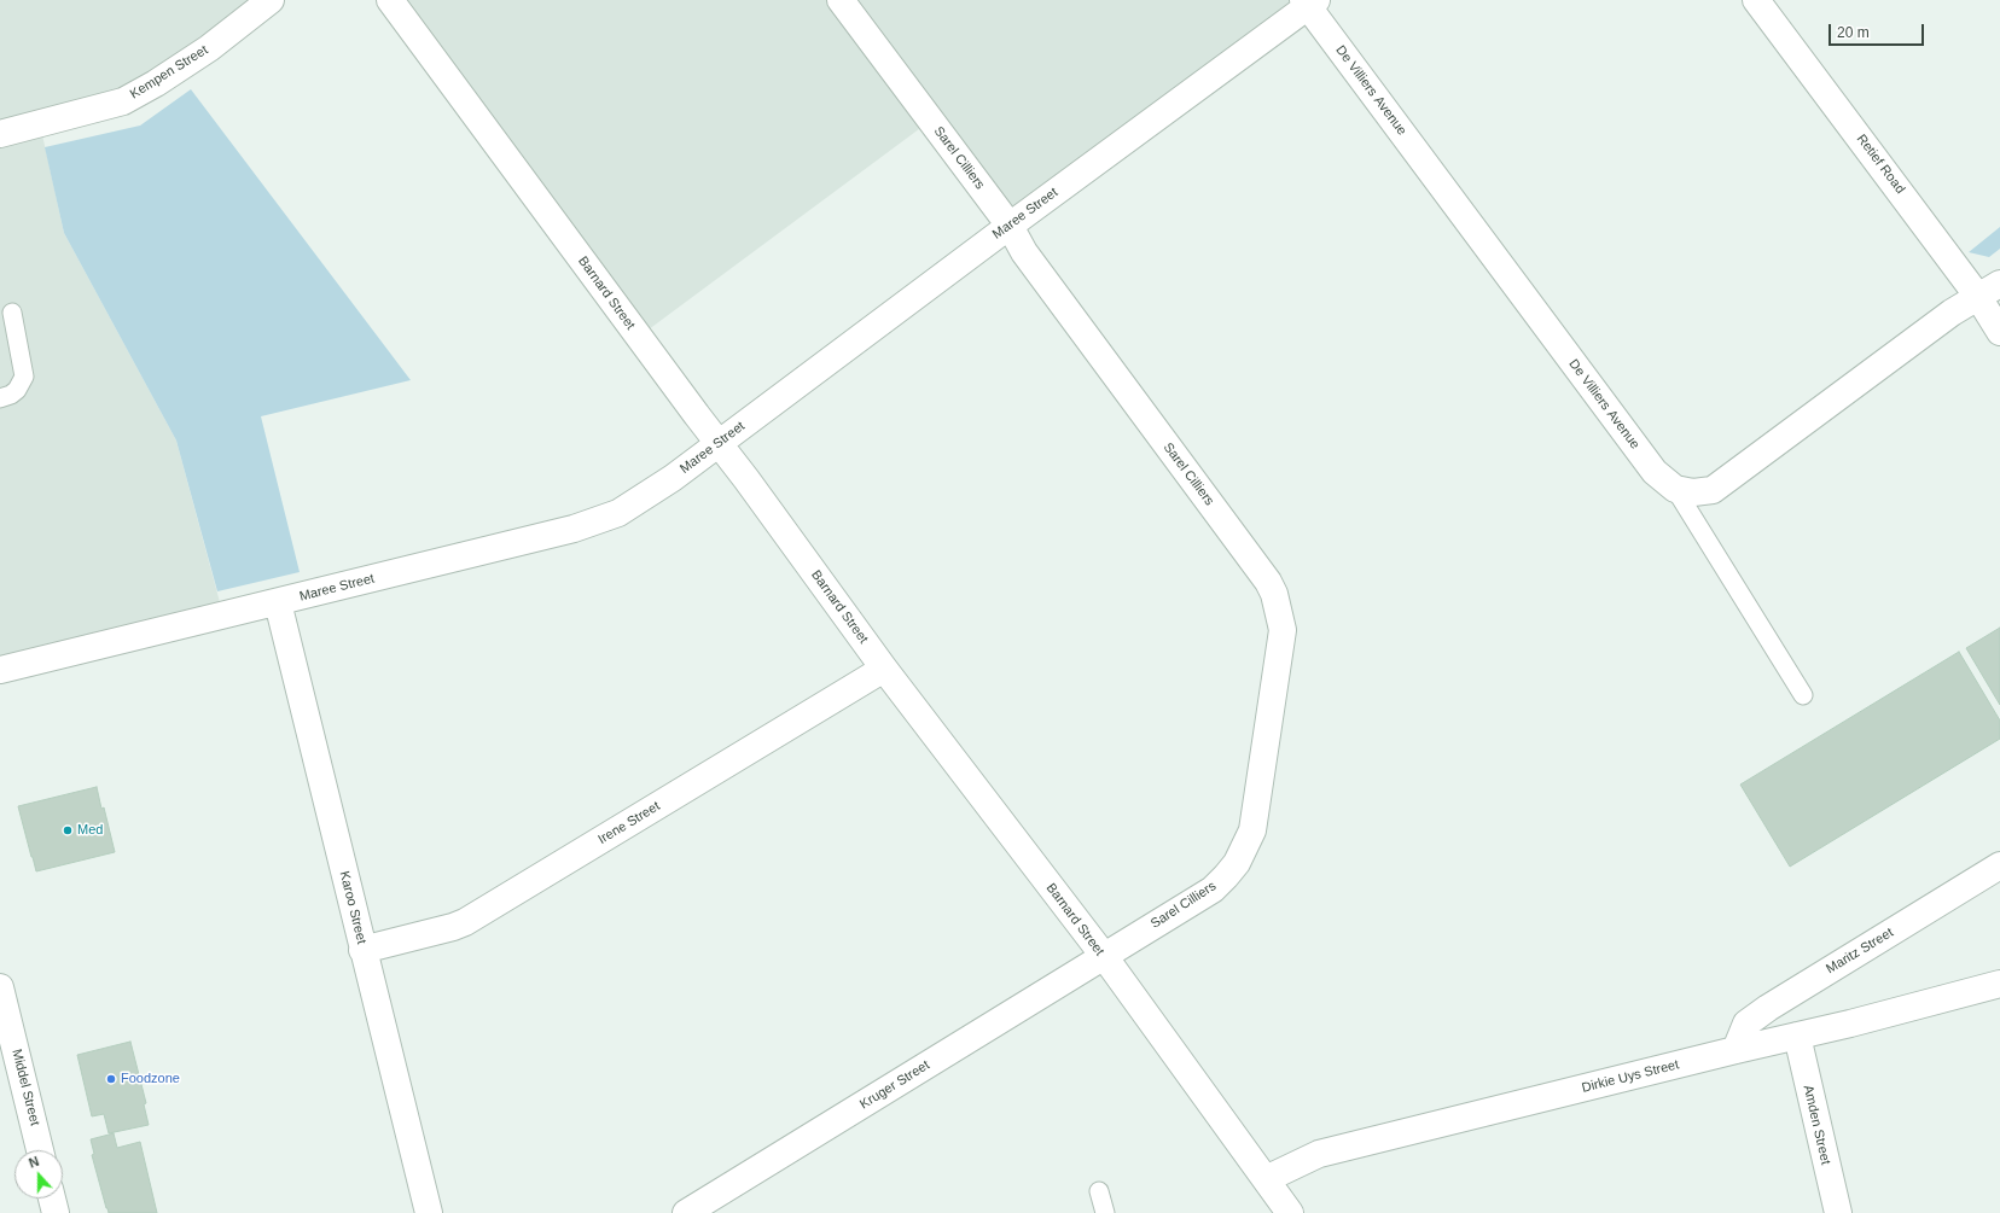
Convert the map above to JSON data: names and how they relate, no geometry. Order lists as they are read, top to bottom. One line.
{"streets":{"street":["Kempen Street","De Villiers Avenue","Sarel Cilliers","Retief Road","Maree Street","Barnard Street","Irene Street","Karoo Street","Maritz Street","Dirkie Uys Street","Kruger Street","Middel Street","Amden Street"]},"crossings":[["De Villiers Avenue","Maree Street"],["Sarel Cilliers","Maree Street"],["Sarel Cilliers","Barnard Street"],["Sarel Cilliers","Kruger Street"],["Maree Street","Barnard Street"],["Maree Street","Karoo Street"],["Barnard Street","Irene Street"],["Barnard Street","Dirkie Uys Street"],["Barnard Street","Kruger Street"],["Irene Street","Karoo Street"],["Maritz Street","Dirkie Uys Street"],["Dirkie Uys Street","Amden Street"]],"places":["Med","Foodzone"],"scale_bar":"20 m","north":"top"}
